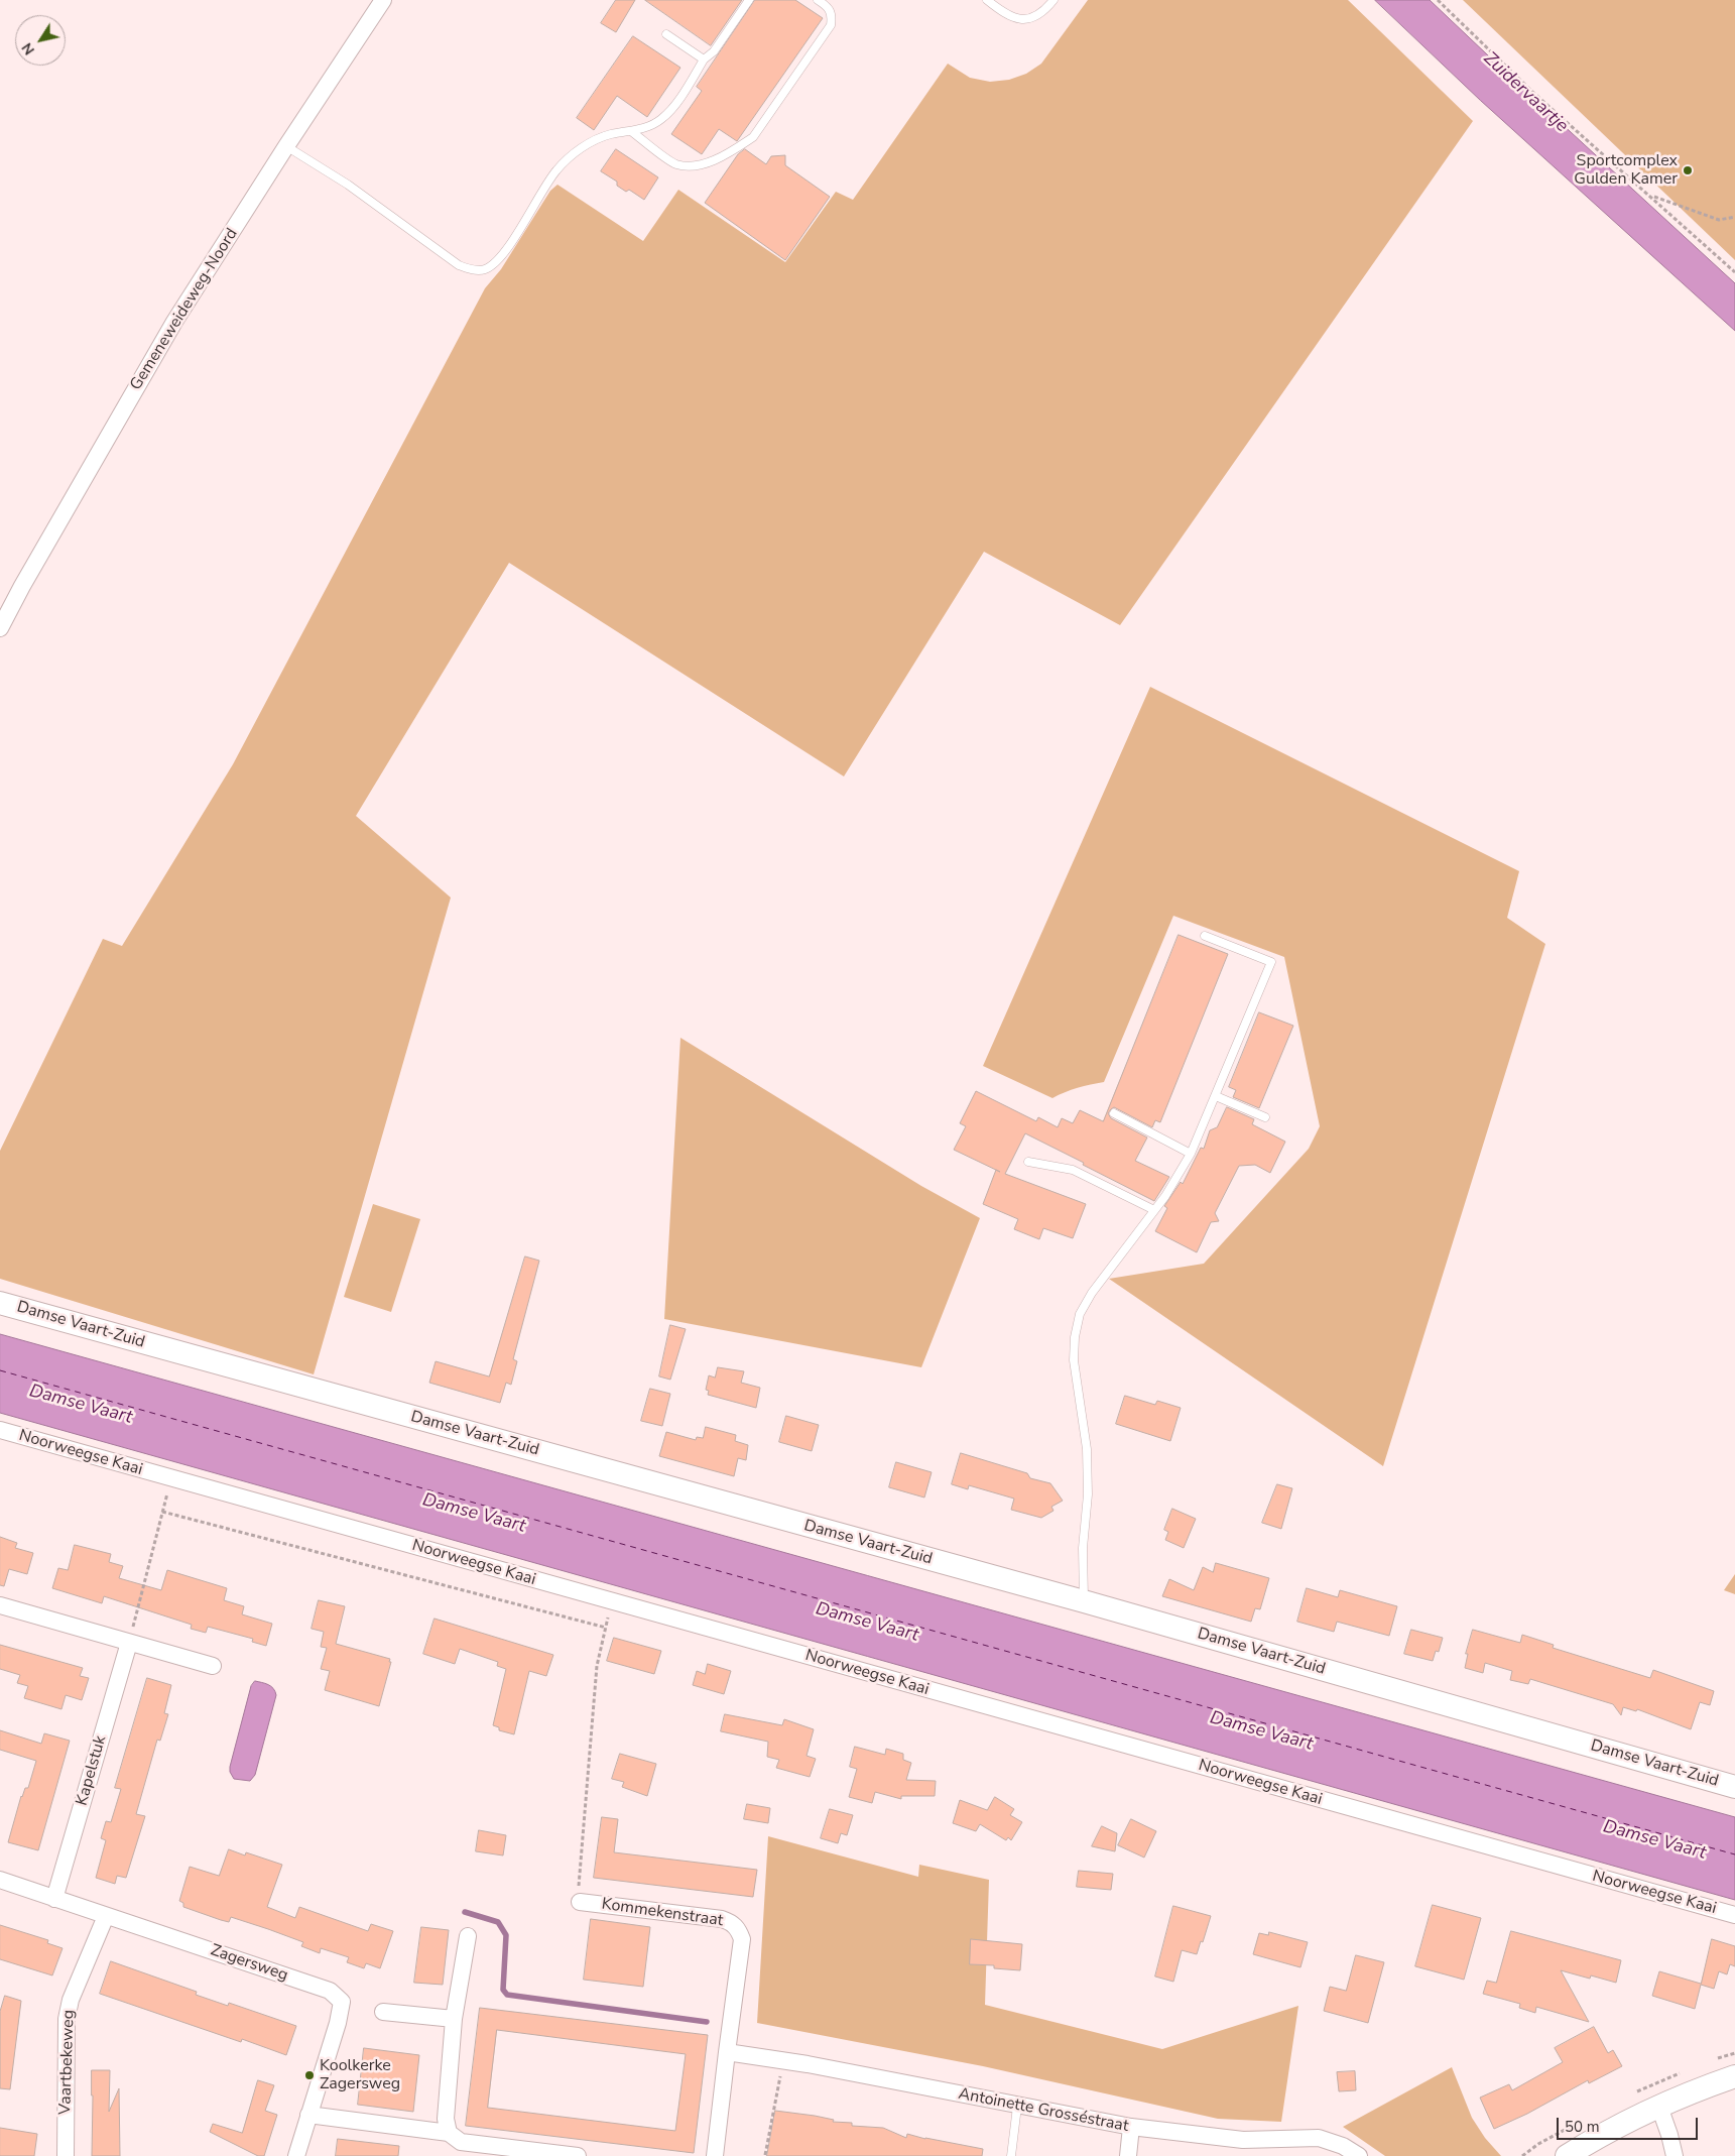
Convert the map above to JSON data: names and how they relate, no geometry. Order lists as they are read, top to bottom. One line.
{"streets":{"street":["Gemeneweideweg-Noord","Damse Vaart-Zuid","Noorweegse Kaai","Kapelstuk","Kommekenstraat","Zagersweg","Vaartbekeweg","Antoinette Grosséstraat"]},"crossings":[["Kapelstuk","Zagersweg"],["Kommekenstraat","Antoinette Grosséstraat"],["Zagersweg","Vaartbekeweg"]],"water":["Zuidervaartje","Damse Vaart"],"places":["Sportcomplex Gulden Kamer","Koolkerke Zagersweg"],"scale_bar":"50 m","north":"bottom left"}
